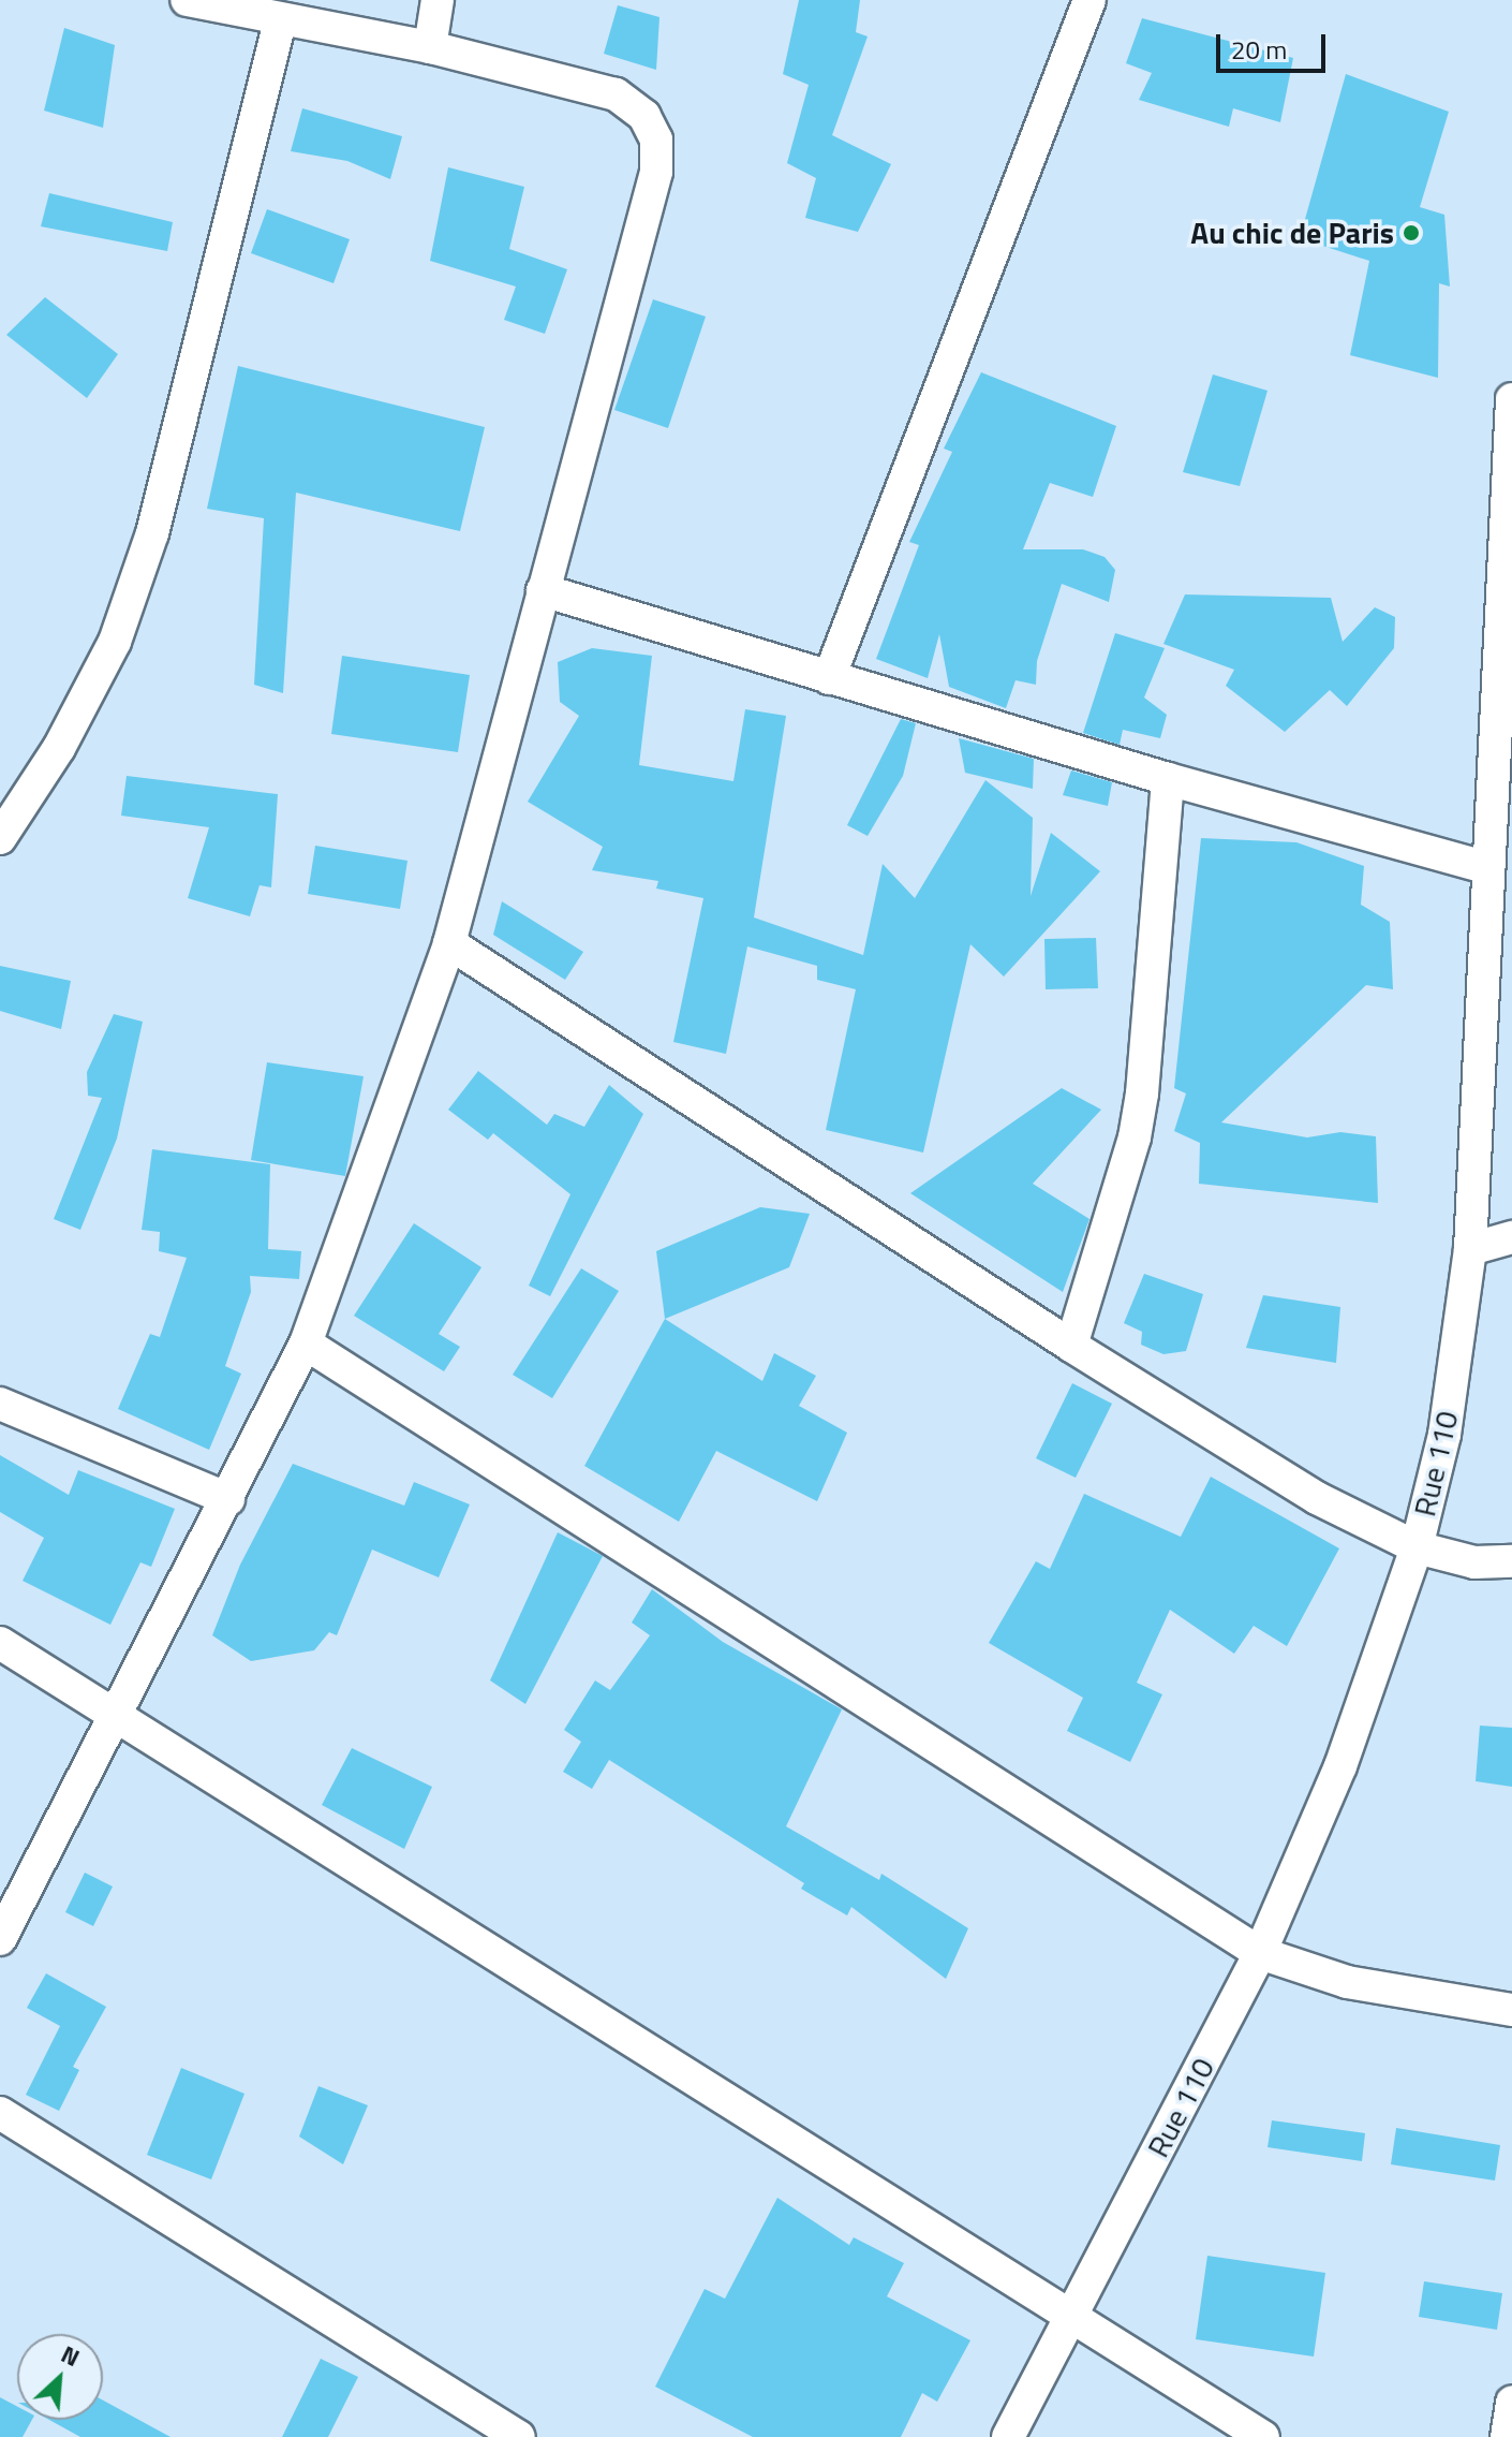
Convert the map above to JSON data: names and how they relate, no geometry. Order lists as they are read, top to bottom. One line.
{"streets":{"street":["Rue 110"]},"places":["Au chic de Paris"],"scale_bar":"20 m","north":"top right"}
